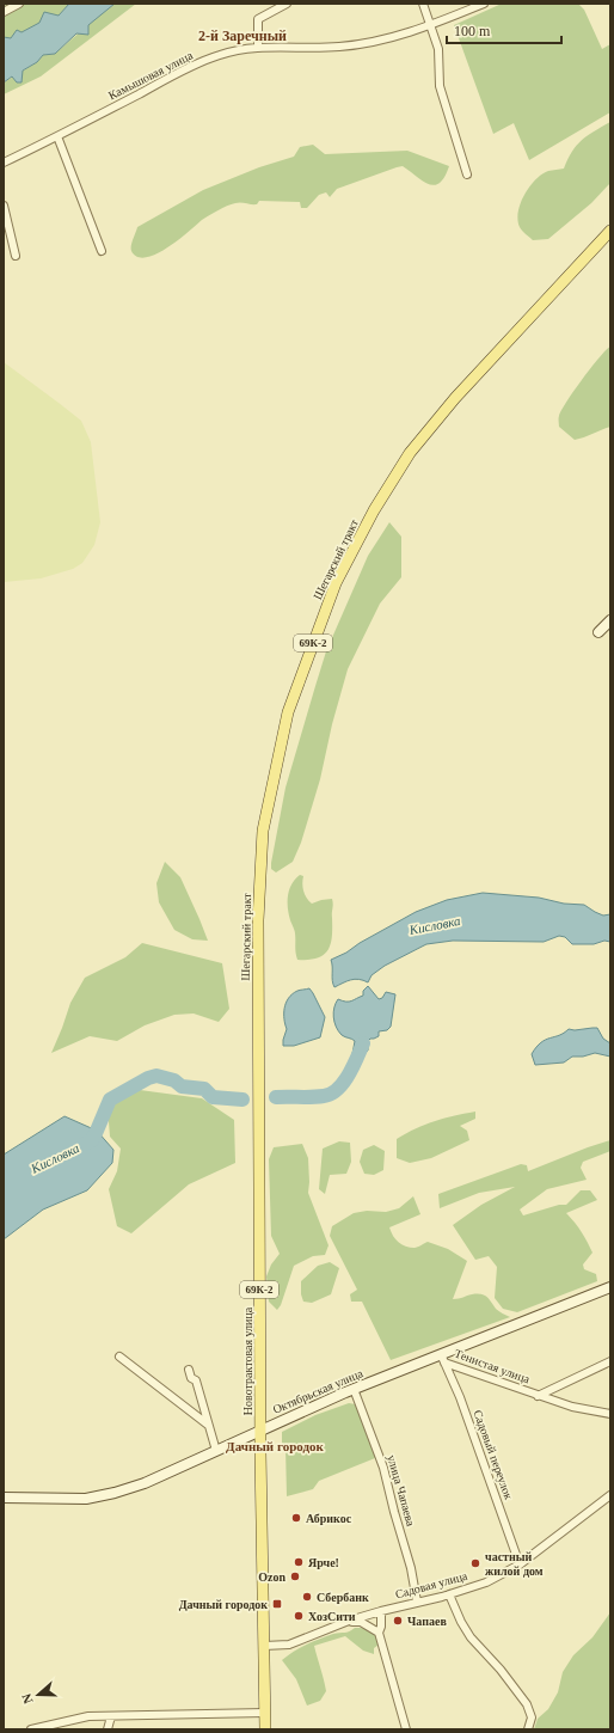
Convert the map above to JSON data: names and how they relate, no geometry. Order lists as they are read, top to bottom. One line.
{"streets":{"main road":["Шегарский тракт","69К-2","Новотрактовая улица"],"street":["Камышовая улица","Тенистая улица","Октябрьская улица","Садовый переулок","улица Чапаева","Садовая улица"]},"crossings":[["Шегарский тракт","Новотрактовая улица"],["69К-2","Новотрактовая улица"],["69К-2","Октябрьская улица"],["69К-2","Садовая улица"],["Новотрактовая улица","Октябрьская улица"],["Тенистая улица","Октябрьская улица"],["Тенистая улица","Садовый переулок"],["Октябрьская улица","Садовый переулок"],["Октябрьская улица","улица Чапаева"],["Садовый переулок","Садовая улица"],["улица Чапаева","Садовая улица"]],"districts":["2-й Заречный","Дачный городок"],"water":["Кисловка"],"places":{"other":["Абрикос","Ярче!","частный жилой дом","Ozon","Сбербанк","ХозСити","Чапаев"],"transit":["Дачный городок"]},"scale_bar":"100 m","north":"left"}
